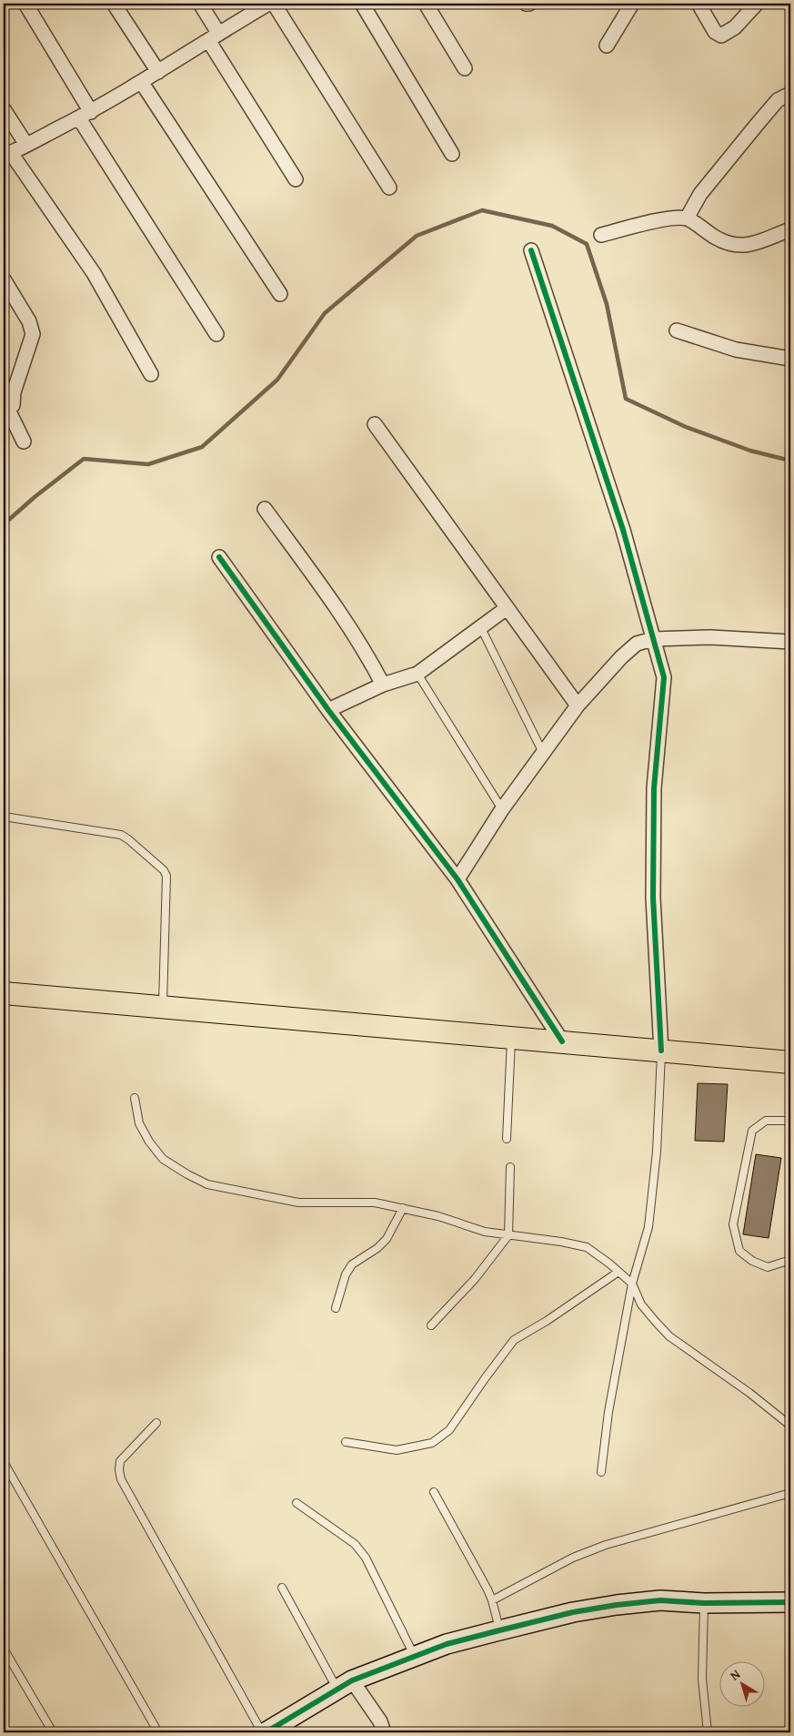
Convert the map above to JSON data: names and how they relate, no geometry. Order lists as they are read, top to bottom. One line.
{"north":"top left"}
